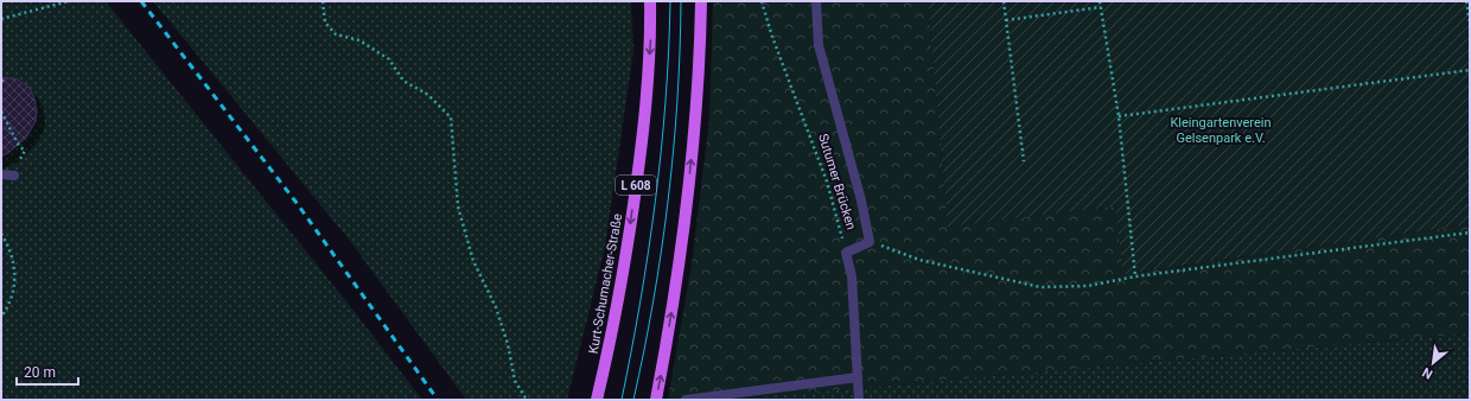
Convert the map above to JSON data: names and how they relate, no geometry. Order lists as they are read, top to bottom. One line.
{"streets":{"main road":["L 608","Kurt-Schumacher-Straße"],"path":["Sutumer Brücken"]},"parks":["Kleingartenverein Gelsenpark e.V."],"scale_bar":"20 m","north":"bottom left"}
